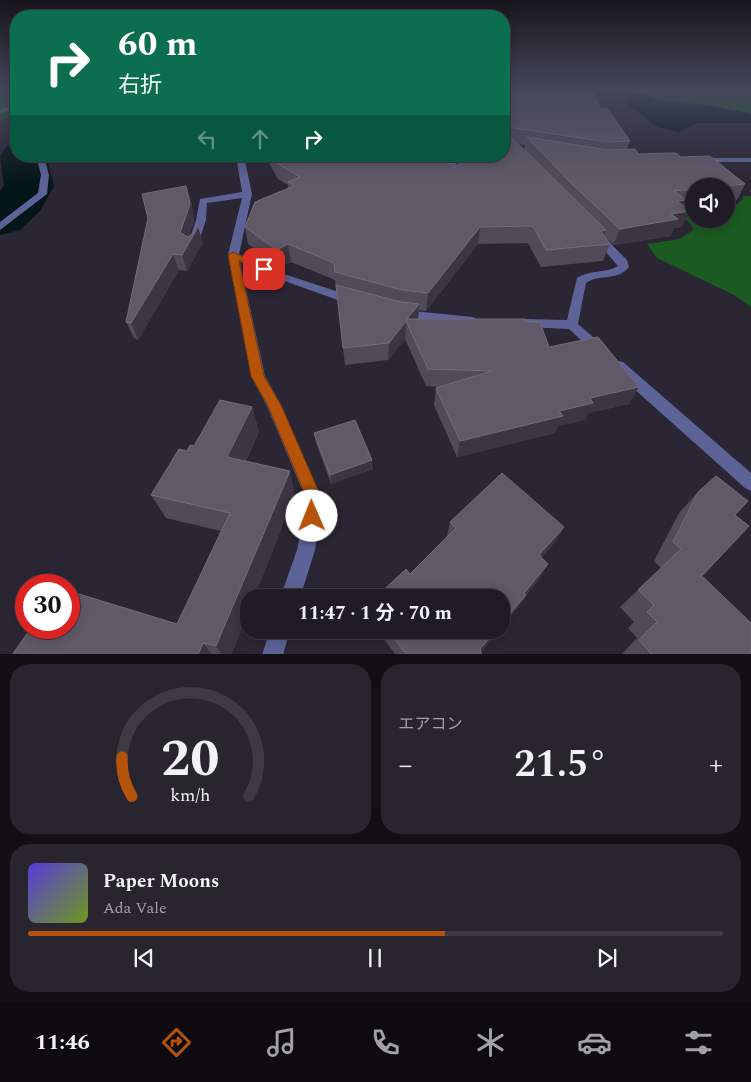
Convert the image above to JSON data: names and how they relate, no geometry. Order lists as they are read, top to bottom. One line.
{"page":{"turn":["60 m","右折"],"limit":"30","trip":"11:47 · 1 分 · 70 m","tile":"エアコン","heat":["−","21.5°","+"],"song":["Paper Moons","Ada Vale"],"tabs":"11:46","gauge":["20","km/h"]}}
